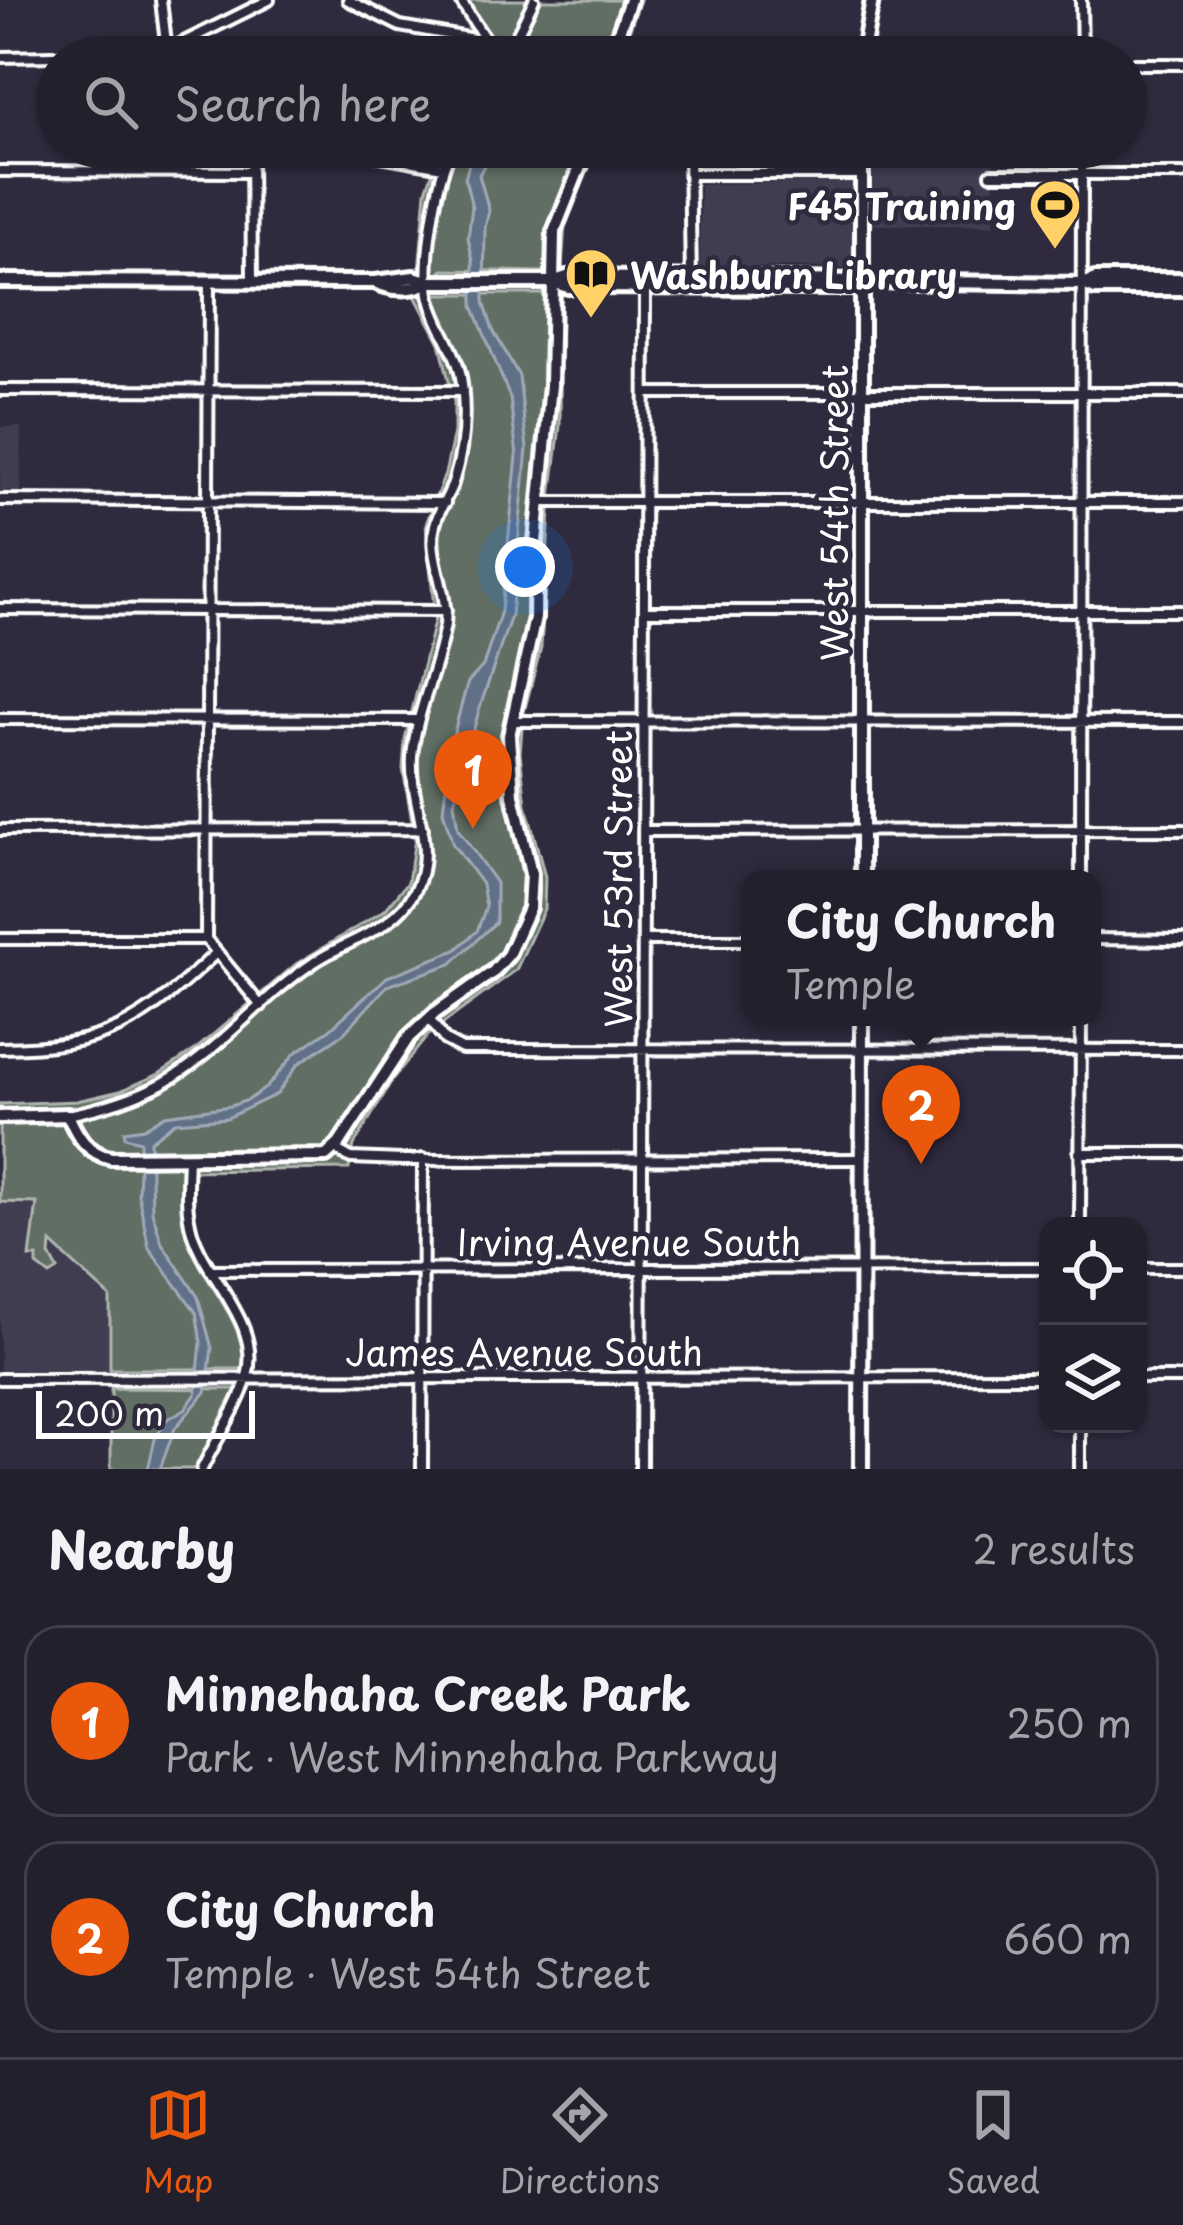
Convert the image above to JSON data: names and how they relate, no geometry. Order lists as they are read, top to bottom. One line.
{"streets":{"street":["West 54th Street","West 53rd Street","Irving Avenue South","James Avenue South"]},"crossings":[["West 53rd Street","Irving Avenue South"],["West 53rd Street","James Avenue South"]],"places":{"sports":["F45 Training"],"library":["Washburn Library"]},"scale_bar":"200 m","page":{"search":"Search here","pins":["1","2"],"popup":["City Church","Temple"],"scale":"200 m","heading":["Nearby","2 results"],"list":[{"mark":"1","name":"Minnehaha Creek Park","note":"Park · West Minnehaha Parkway","value":"250 m"},{"mark":"2","name":"City Church","note":"Temple · West 54th Street","value":"660 m"}],"nav":["Map","Directions","Saved"]}}
